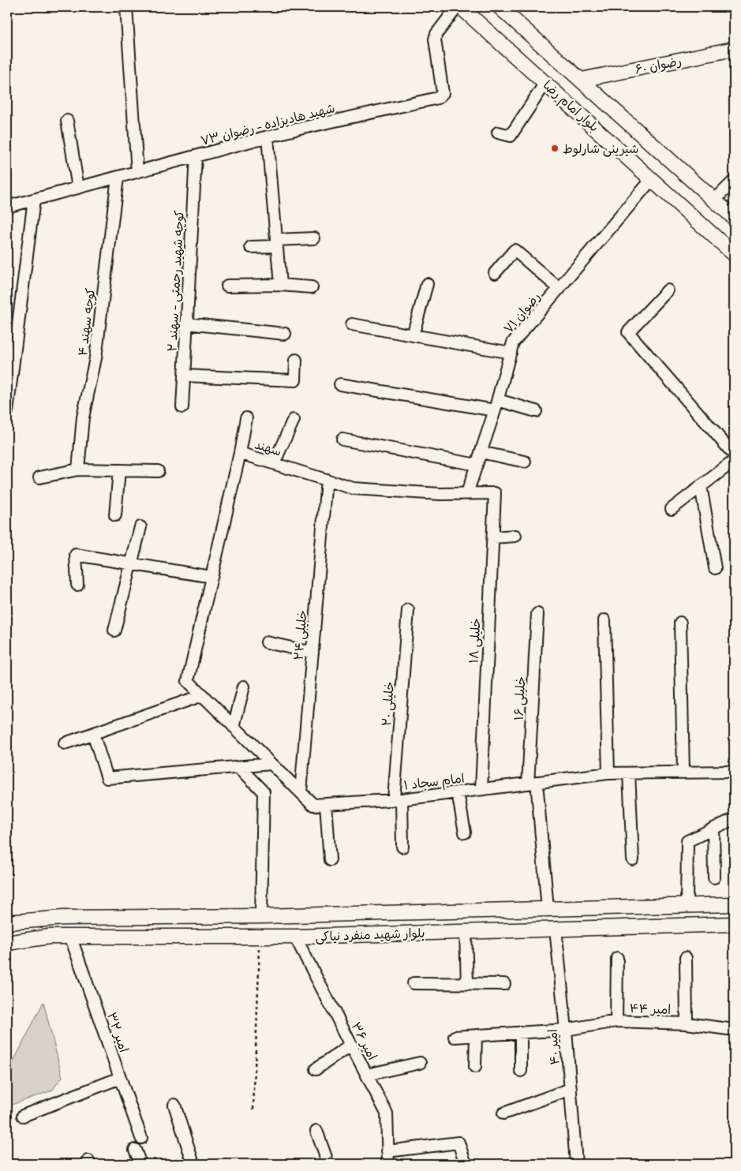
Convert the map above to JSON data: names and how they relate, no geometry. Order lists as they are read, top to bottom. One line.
{"streets":{"main road":["رضوان ۶۰","بلوار امام رضا","بلوار شهید منفرد نیاکی"],"street":["شهید هادیزاده - رضوان ۷۳","کوچه شهید رحمتی - سهند ۲","رضوان ۷۱","کوچه سهند ۴","سهند","خلیلی ۲۴","خلیلی ۱۸","خلیلی ۱۶","خلیلی ۲۰","امام سجاد ۱","امیر ۴۴","امیر ۳۲","امیر ۳۶","امیر ۴۰"]},"crossings":[["رضوان ۶۰","بلوار امام رضا"],["بلوار امام رضا","رضوان ۷۱"],["شهید هادیزاده - رضوان ۷۳","کوچه شهید رحمتی - سهند ۲"],["شهید هادیزاده - رضوان ۷۳","کوچه سهند ۴"],["رضوان ۷۱","سهند"],["سهند","خلیلی ۲۴"],["سهند","خلیلی ۱۸"],["سهند","امام سجاد ۱"],["خلیلی ۲۴","امام سجاد ۱"],["خلیلی ۱۸","امام سجاد ۱"],["خلیلی ۱۶","امام سجاد ۱"],["خلیلی ۱۶","بلوار شهید منفرد نیاکی"],["خلیلی ۲۰","امام سجاد ۱"],["بلوار شهید منفرد نیاکی","امیر ۳۲"],["بلوار شهید منفرد نیاکی","امیر ۳۶"],["بلوار شهید منفرد نیاکی","امیر ۴۰"],["امیر ۴۴","امیر ۴۰"]],"places":["شیرینی شارلوط"]}
